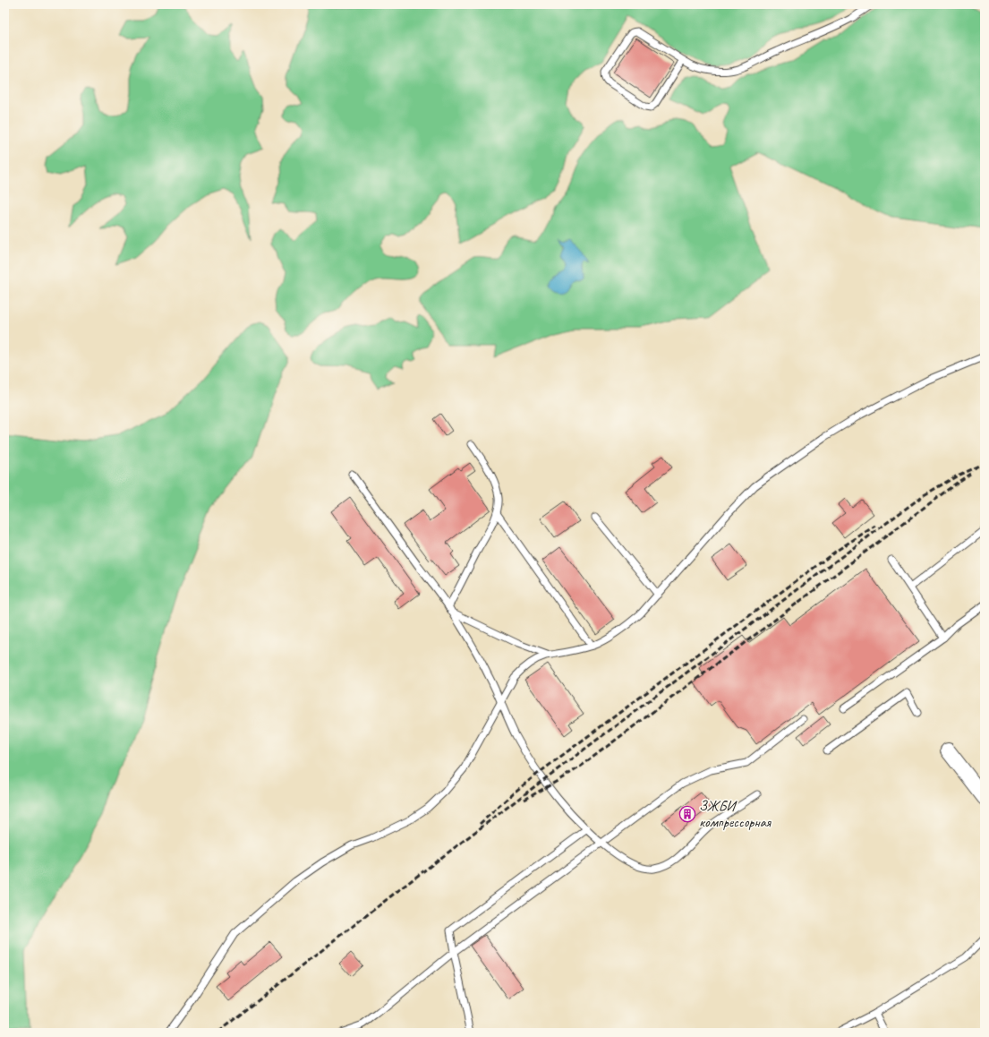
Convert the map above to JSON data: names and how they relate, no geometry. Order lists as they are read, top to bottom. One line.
{"places":{"building":["ЗЖБИ компрессорная"]}}
